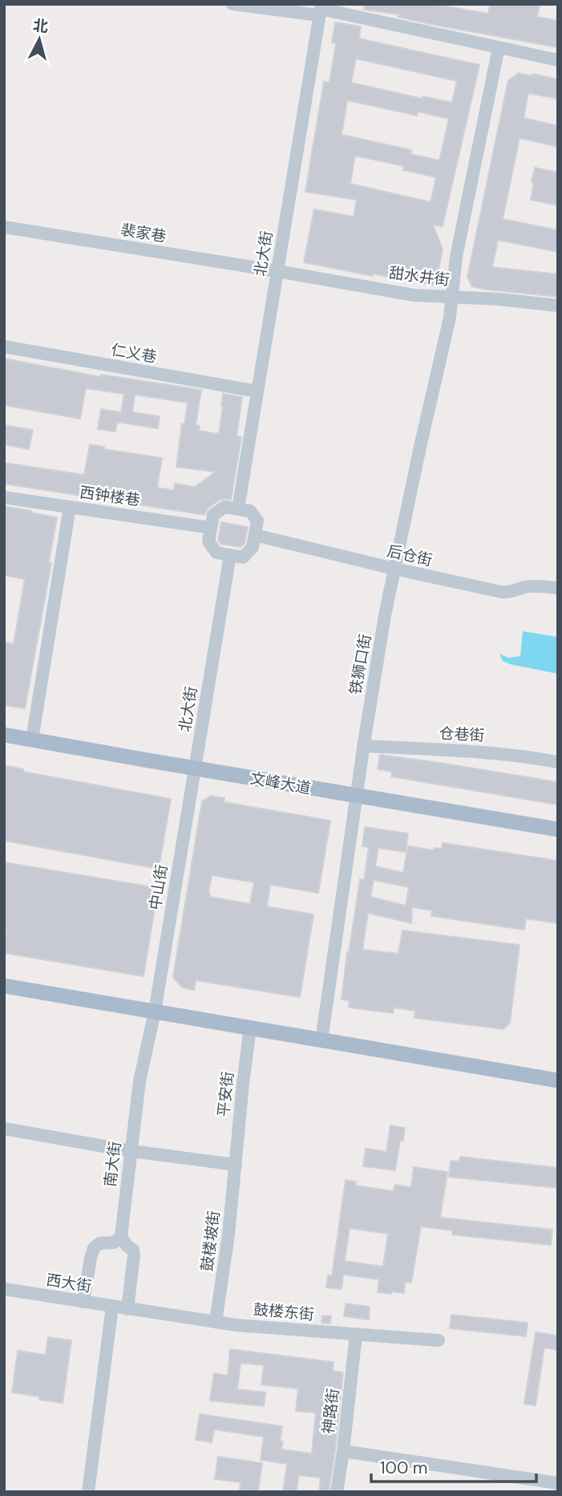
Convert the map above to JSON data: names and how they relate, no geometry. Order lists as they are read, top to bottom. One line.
{"streets":{"main road":["文峰大道"],"street":["裴家巷","北大街","甜水井街","仁义巷","西钟楼巷","后仓街","铁狮口街","仓巷街","中山街","平安街","南大街","鼓楼坡街","西大街","鼓楼东街","神路街"]},"crossings":[["裴家巷","北大街"],["裴家巷","甜水井街"],["北大街","甜水井街"],["北大街","仁义巷"],["北大街","西钟楼巷"],["北大街","后仓街"],["北大街","文峰大道"],["北大街","中山街"],["甜水井街","铁狮口街"],["西钟楼巷","后仓街"],["后仓街","铁狮口街"],["铁狮口街","仓巷街"],["铁狮口街","文峰大道"],["文峰大道","中山街"],["中山街","南大街"],["平安街","鼓楼坡街"],["鼓楼坡街","鼓楼东街"],["西大街","鼓楼东街"],["鼓楼东街","神路街"]],"scale_bar":"100 m","north":"top"}
